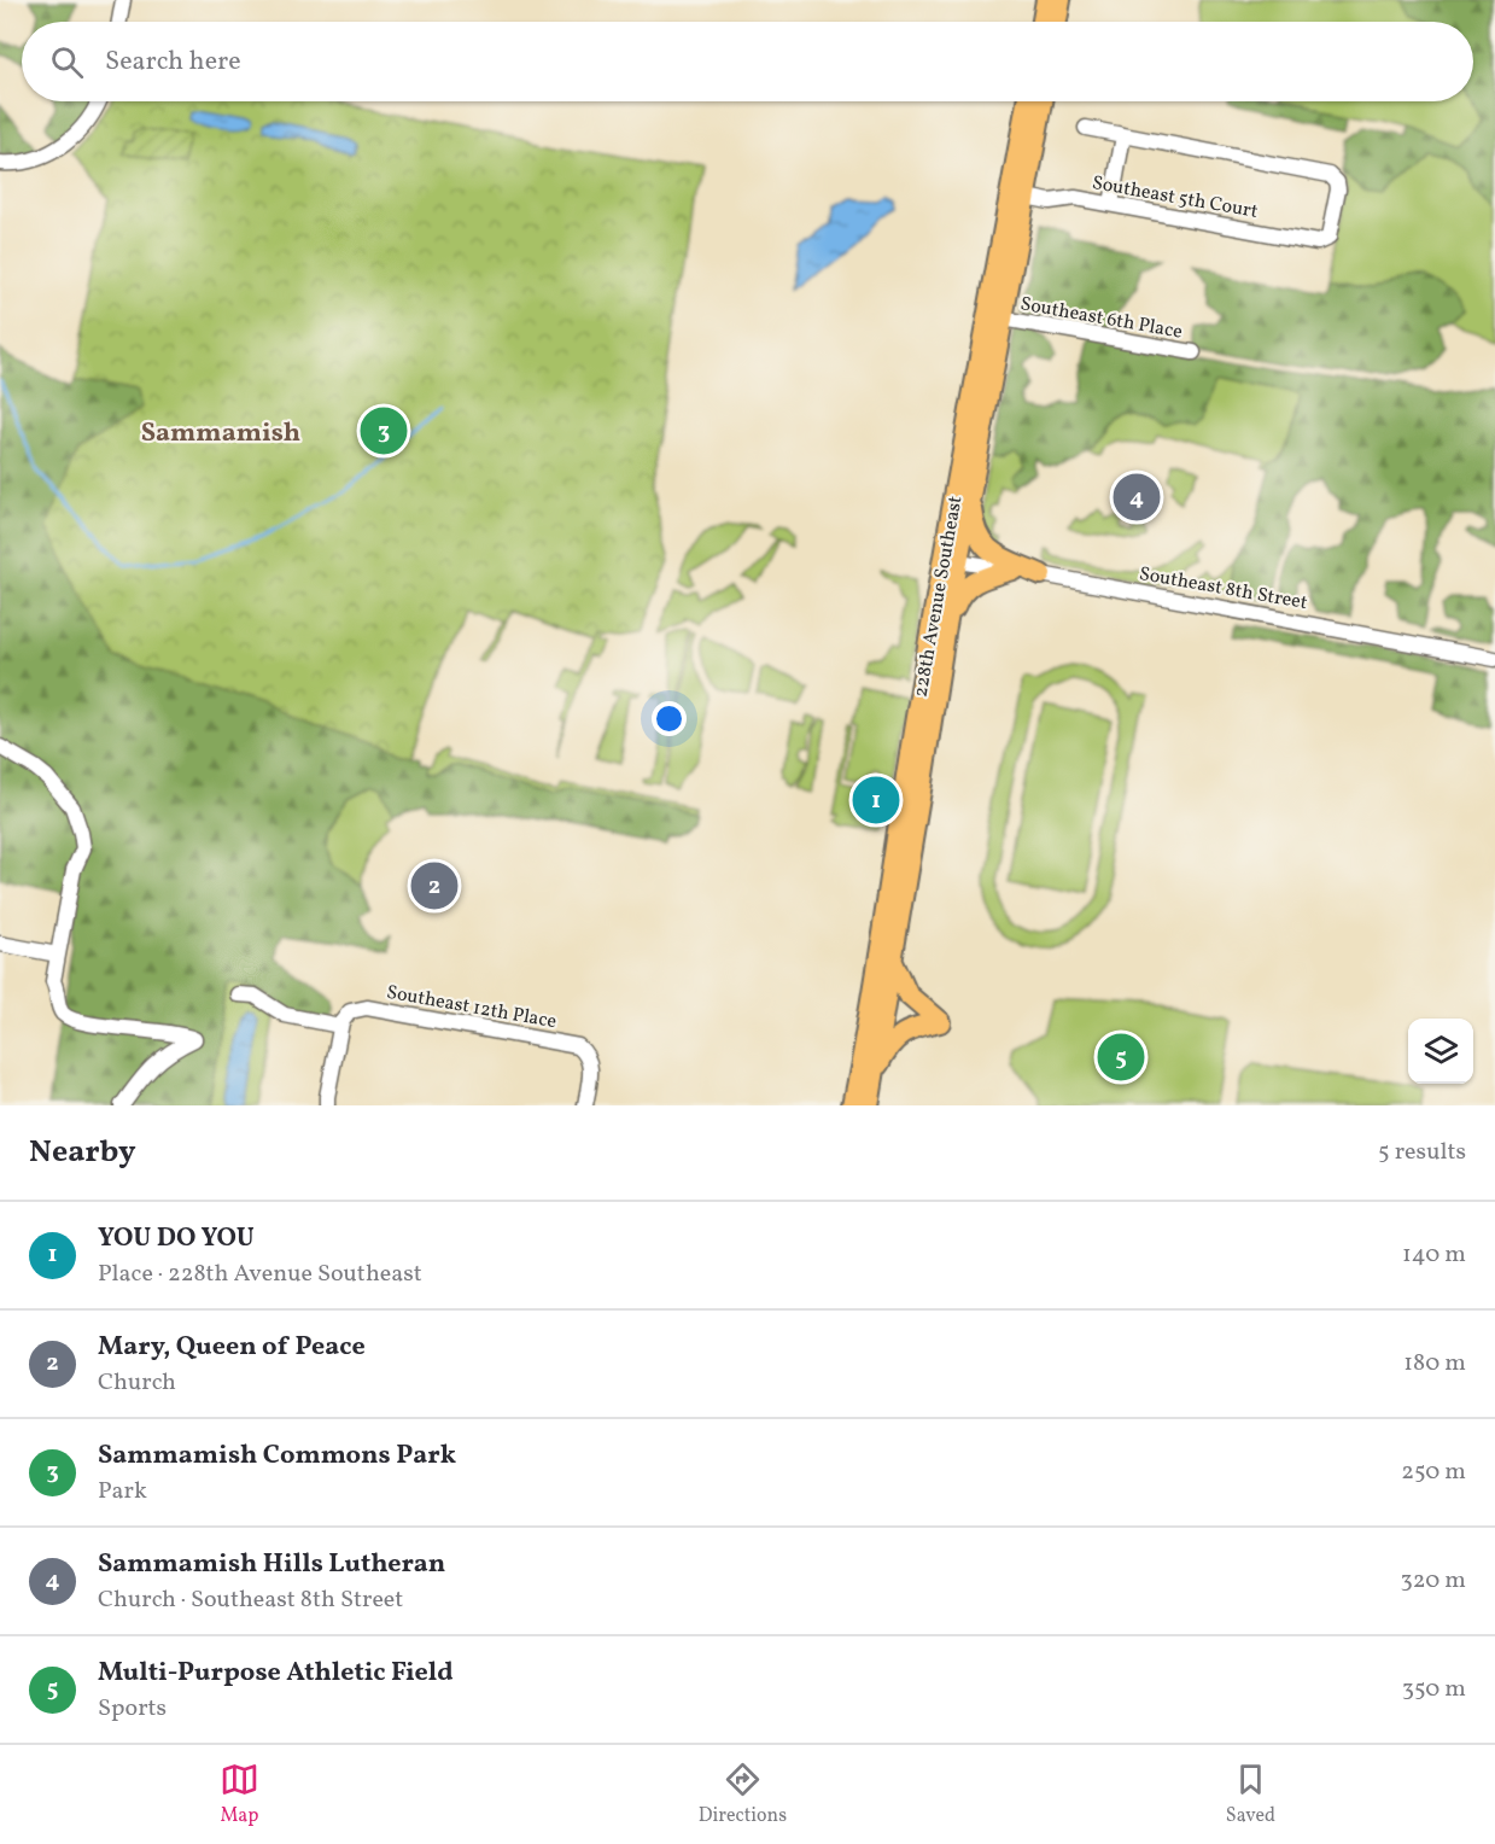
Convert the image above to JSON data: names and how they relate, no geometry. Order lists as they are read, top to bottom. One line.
{"streets":{"main road":["228th Avenue Southeast"],"street":["Southeast 5th Court","Southeast 6th Place","Southeast 8th Street","Southeast 12th Place"]},"crossings":[["Southeast 5th Court","228th Avenue Southeast"],["Southeast 6th Place","228th Avenue Southeast"],["Southeast 8th Street","228th Avenue Southeast"]],"districts":["Sammamish"],"page":{"search":"Search here","pins":["3","4","1","2","5"],"heading":["Nearby","5 results"],"list":[{"mark":"1","name":"YOU DO YOU","note":"Place · 228th Avenue Southeast","value":"140 m"},{"mark":"2","name":"Mary, Queen of Peace","note":"Church","value":"180 m"},{"mark":"3","name":"Sammamish Commons Park","note":"Park","value":"250 m"},{"mark":"4","name":"Sammamish Hills Lutheran","note":"Church · Southeast 8th Street","value":"320 m"},{"mark":"5","name":"Multi-Purpose Athletic Field","note":"Sports","value":"350 m"}],"nav":["Map","Directions","Saved"]}}
